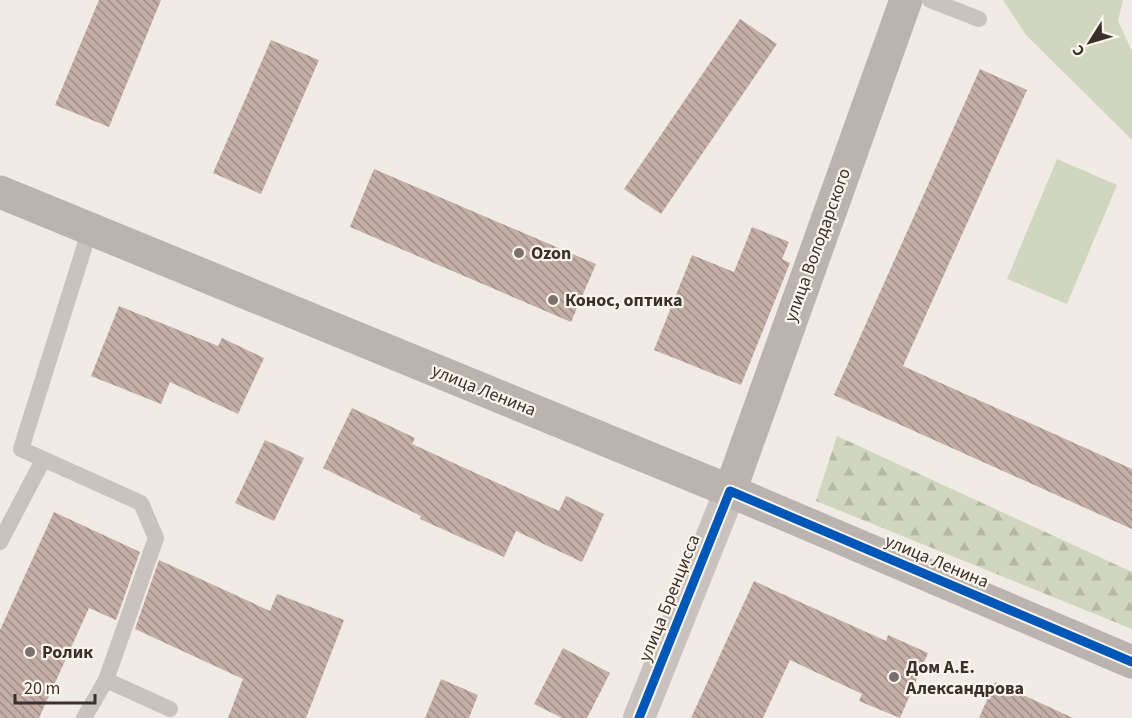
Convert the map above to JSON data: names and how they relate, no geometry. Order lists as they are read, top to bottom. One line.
{"streets":{"main road":["улица Володарского","улица Ленина"],"street":["улица Бренцисса"]},"crossings":[["улица Володарского","улица Ленина"],["улица Володарского","улица Бренцисса"],["улица Ленина","улица Бренцисса"]],"places":["Ozon","Конос, оптика","Ролик","Дом А.Е. Александрова"],"scale_bar":"20 m","north":"bottom left"}
